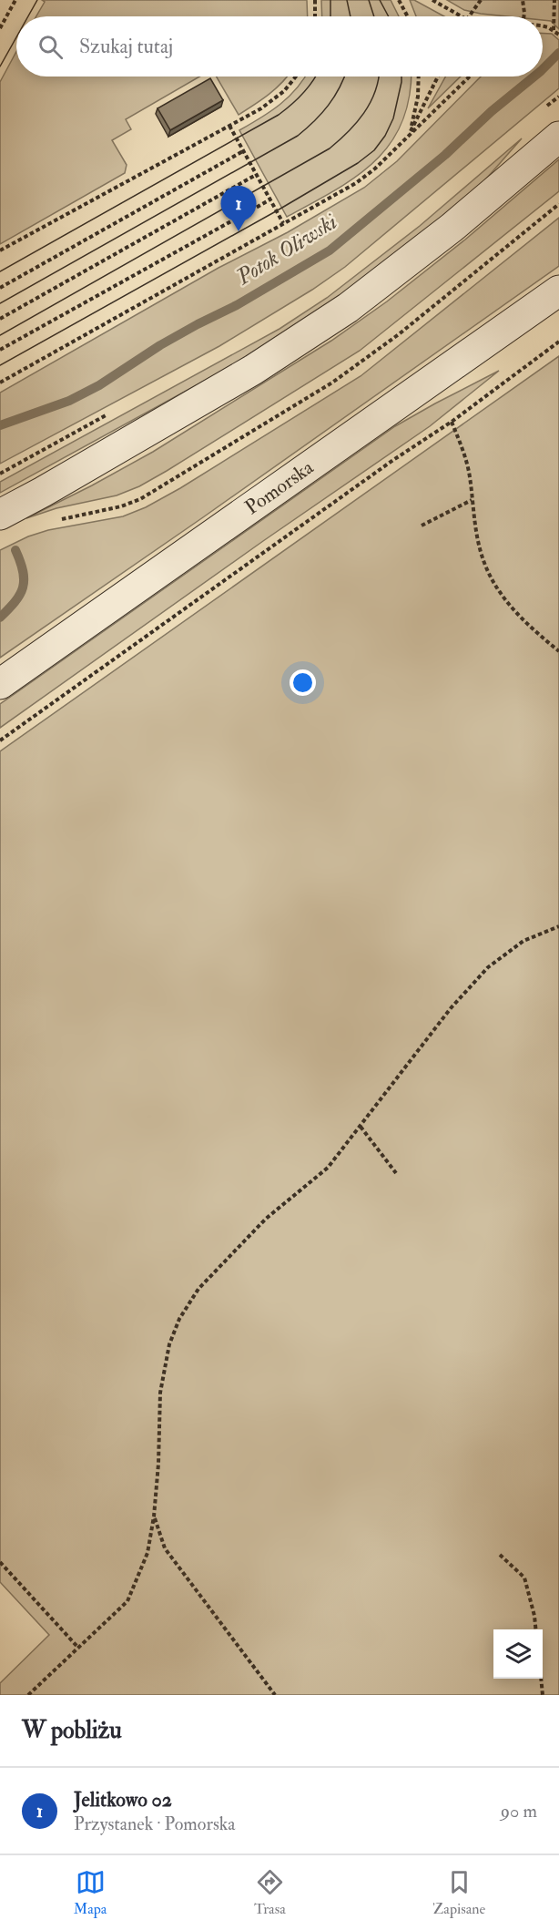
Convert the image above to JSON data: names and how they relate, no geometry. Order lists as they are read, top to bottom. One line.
{"streets":{"street":["Pomorska"]},"water":["Potok Oliwski"],"page":{"search":"Szukaj tutaj","pins":"1","heading":"W pobliżu","list":[{"mark":"1","name":"Jelitkowo 02","note":"Przystanek · Pomorska","value":"90 m"}],"nav":["Mapa","Trasa","Zapisane"]}}
